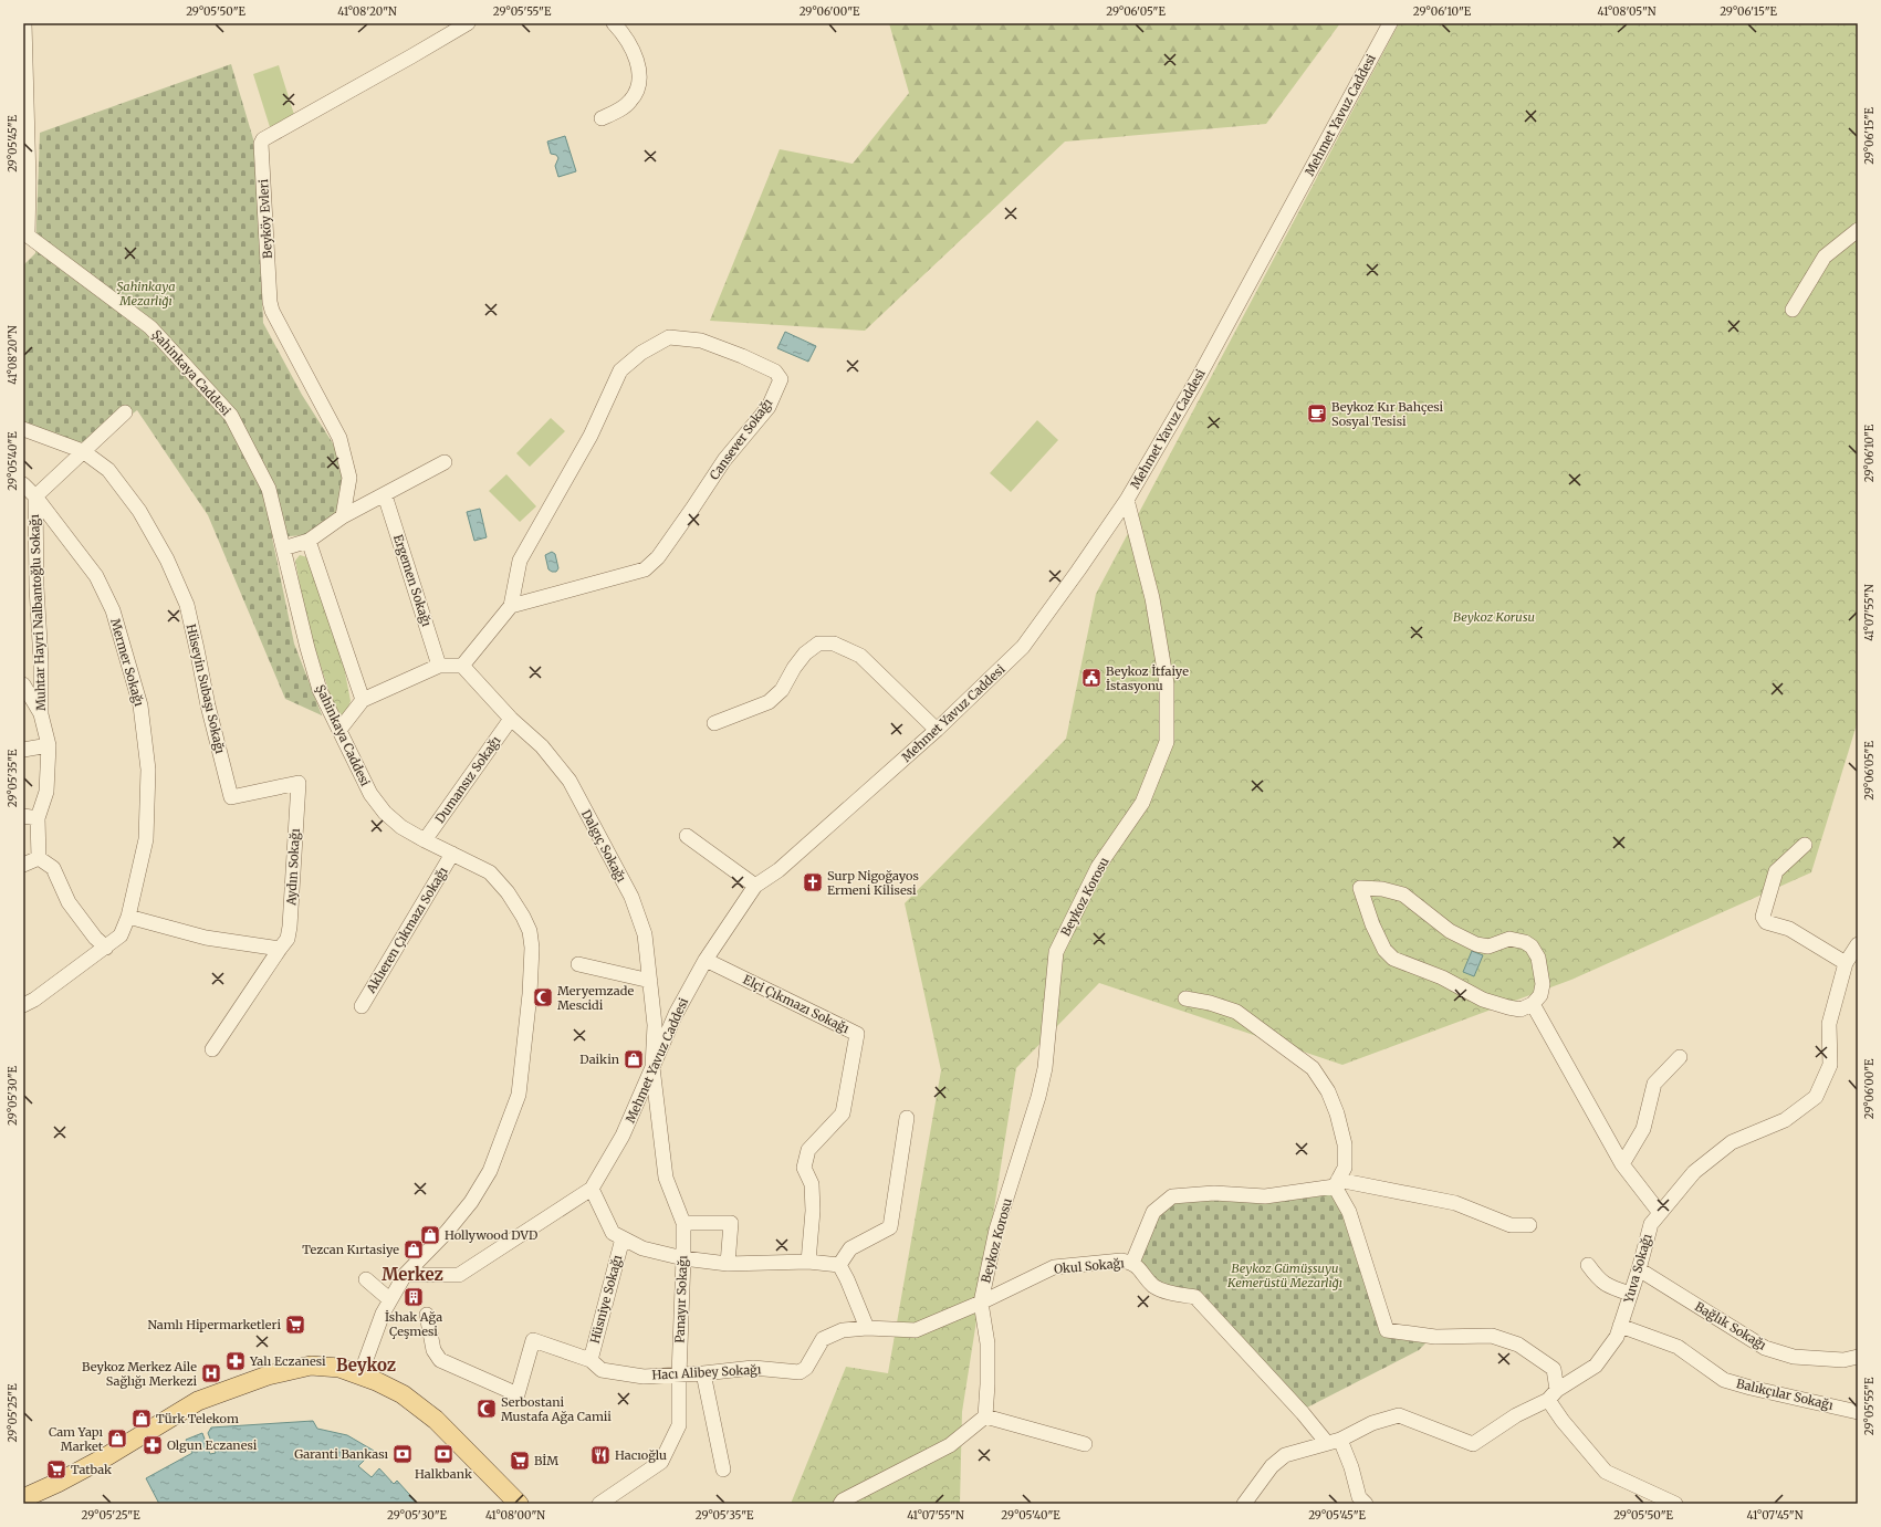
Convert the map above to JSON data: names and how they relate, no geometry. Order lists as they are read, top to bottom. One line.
{"streets":{"street":["Mehmet Yavuz Caddesi","Beyköy Evleri","Şahinkaya Caddesi","Cansever Sokağı","Ergemen Sokağı","Muhtar Hayri Nalbantoğlu Sokağı","Mermer Sokağı","Hüseyin Subaşı Sokağı","Dumansız Sokağı","Dalgıç Sokağı","Aydın Sokağı","Beykoz Korosu","Aklıeren Çıkmazı Sokağı","Elçi Çıkmazı Sokağı","Okul Sokağı","Yuva Sokağı","Hüsniye Sokağı","Panayır Sokağı","Bağlık Sokağı","Hacı Alibey Sokağı","Balıkçılar Sokağı"]},"crossings":[["Mehmet Yavuz Caddesi","Şahinkaya Caddesi"],["Mehmet Yavuz Caddesi","Dalgıç Sokağı"],["Mehmet Yavuz Caddesi","Beykoz Korosu"],["Mehmet Yavuz Caddesi","Elçi Çıkmazı Sokağı"],["Mehmet Yavuz Caddesi","Panayır Sokağı"],["Şahinkaya Caddesi","Dumansız Sokağı"],["Şahinkaya Caddesi","Aklıeren Çıkmazı Sokağı"],["Cansever Sokağı","Dalgıç Sokağı"],["Muhtar Hayri Nalbantoğlu Sokağı","Mermer Sokağı"],["Hüseyin Subaşı Sokağı","Aydın Sokağı"],["Dumansız Sokağı","Dalgıç Sokağı"],["Dalgıç Sokağı","Panayır Sokağı"],["Beykoz Korosu","Okul Sokağı"],["Okul Sokağı","Yuva Sokağı"],["Okul Sokağı","Hacı Alibey Sokağı"],["Yuva Sokağı","Bağlık Sokağı"],["Yuva Sokağı","Balıkçılar Sokağı"],["Hüsniye Sokağı","Hacı Alibey Sokağı"],["Panayır Sokağı","Hacı Alibey Sokağı"]],"districts":["Merkez","Beykoz"],"parks":["Şahinkaya Mezarlığı","Beykoz Korusu","Beykoz Gümüşsuyu Kemerüstü Mezarlığı"],"places":{"cafe":["Beykoz Kır Bahçesi Sosyal Tesisi"],"public building":["Beykoz İtfaiye İstasyonu"],"church":["Surp Nigoğayos Ermeni Kilisesi"],"mosque":["Meryemzade Mescidi","Serbostani Mustafa Ağa Camii"],"shop":["Daikin","Hollywood DVD","Tezcan Kırtasiye","Türk Telekom","Cam Yapı Market"],"building":["İshak Ağa Çeşmesi"],"supermarket":["Namlı Hipermarketleri","BİM","Tatbak"],"pharmacy":["Yalı Eczanesi","Olgun Eczanesi"],"hospital":["Beykoz Merkez Aile Sağlığı Merkezi"],"bank":["Garanti Bankası","Halkbank"],"restaurant":["Hacıoğlu"]},"coordinates":["29°05'50\"E","41°08'20\"N","29°05'55\"E","29°06'00\"E","29°06'05\"E","29°06'10\"E","41°08'05\"N","29°06'15\"E","29°05'45\"E","29°05'40\"E","41°07'55\"N","29°05'35\"E","29°05'30\"E","29°05'25\"E","41°08'00\"N","41°07'45\"N"]}
